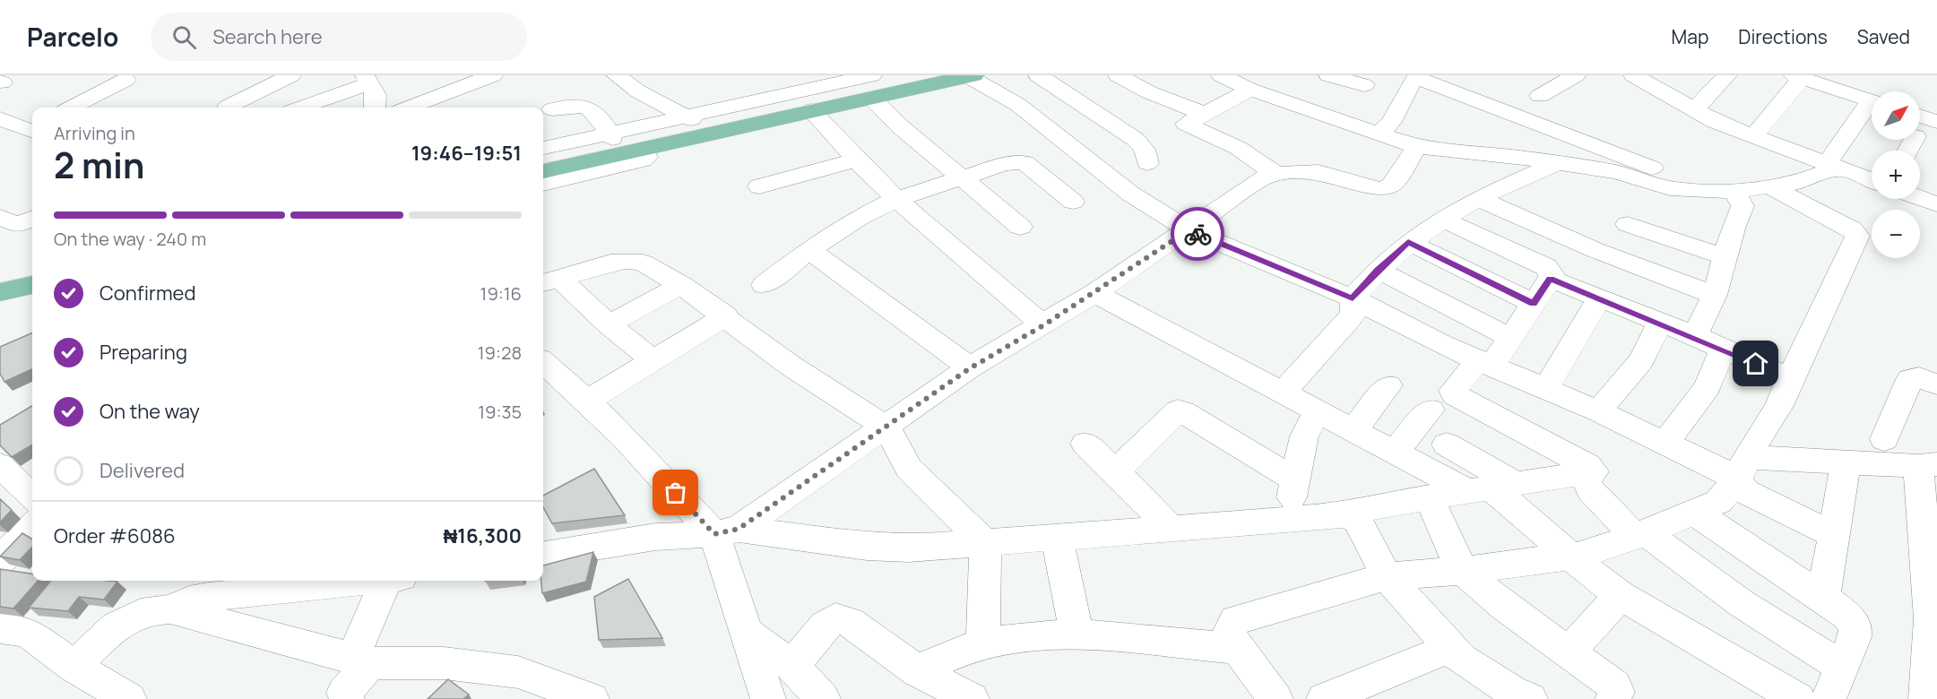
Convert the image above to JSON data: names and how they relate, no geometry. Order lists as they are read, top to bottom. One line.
{"north":"top right","page":{"header":"Parcelo","search":"Search here","nav":["Map","Directions","Saved"],"map_buttons":["+","−"],"heading":["2 min","Arriving in","19:46–19:51"],"panel":["Order #6086","₦16,300"],"bar":"On the way · 240 m","list":[["Confirmed","19:16"],["Preparing","19:28"],["On the way","19:35"],"Delivered"]}}
